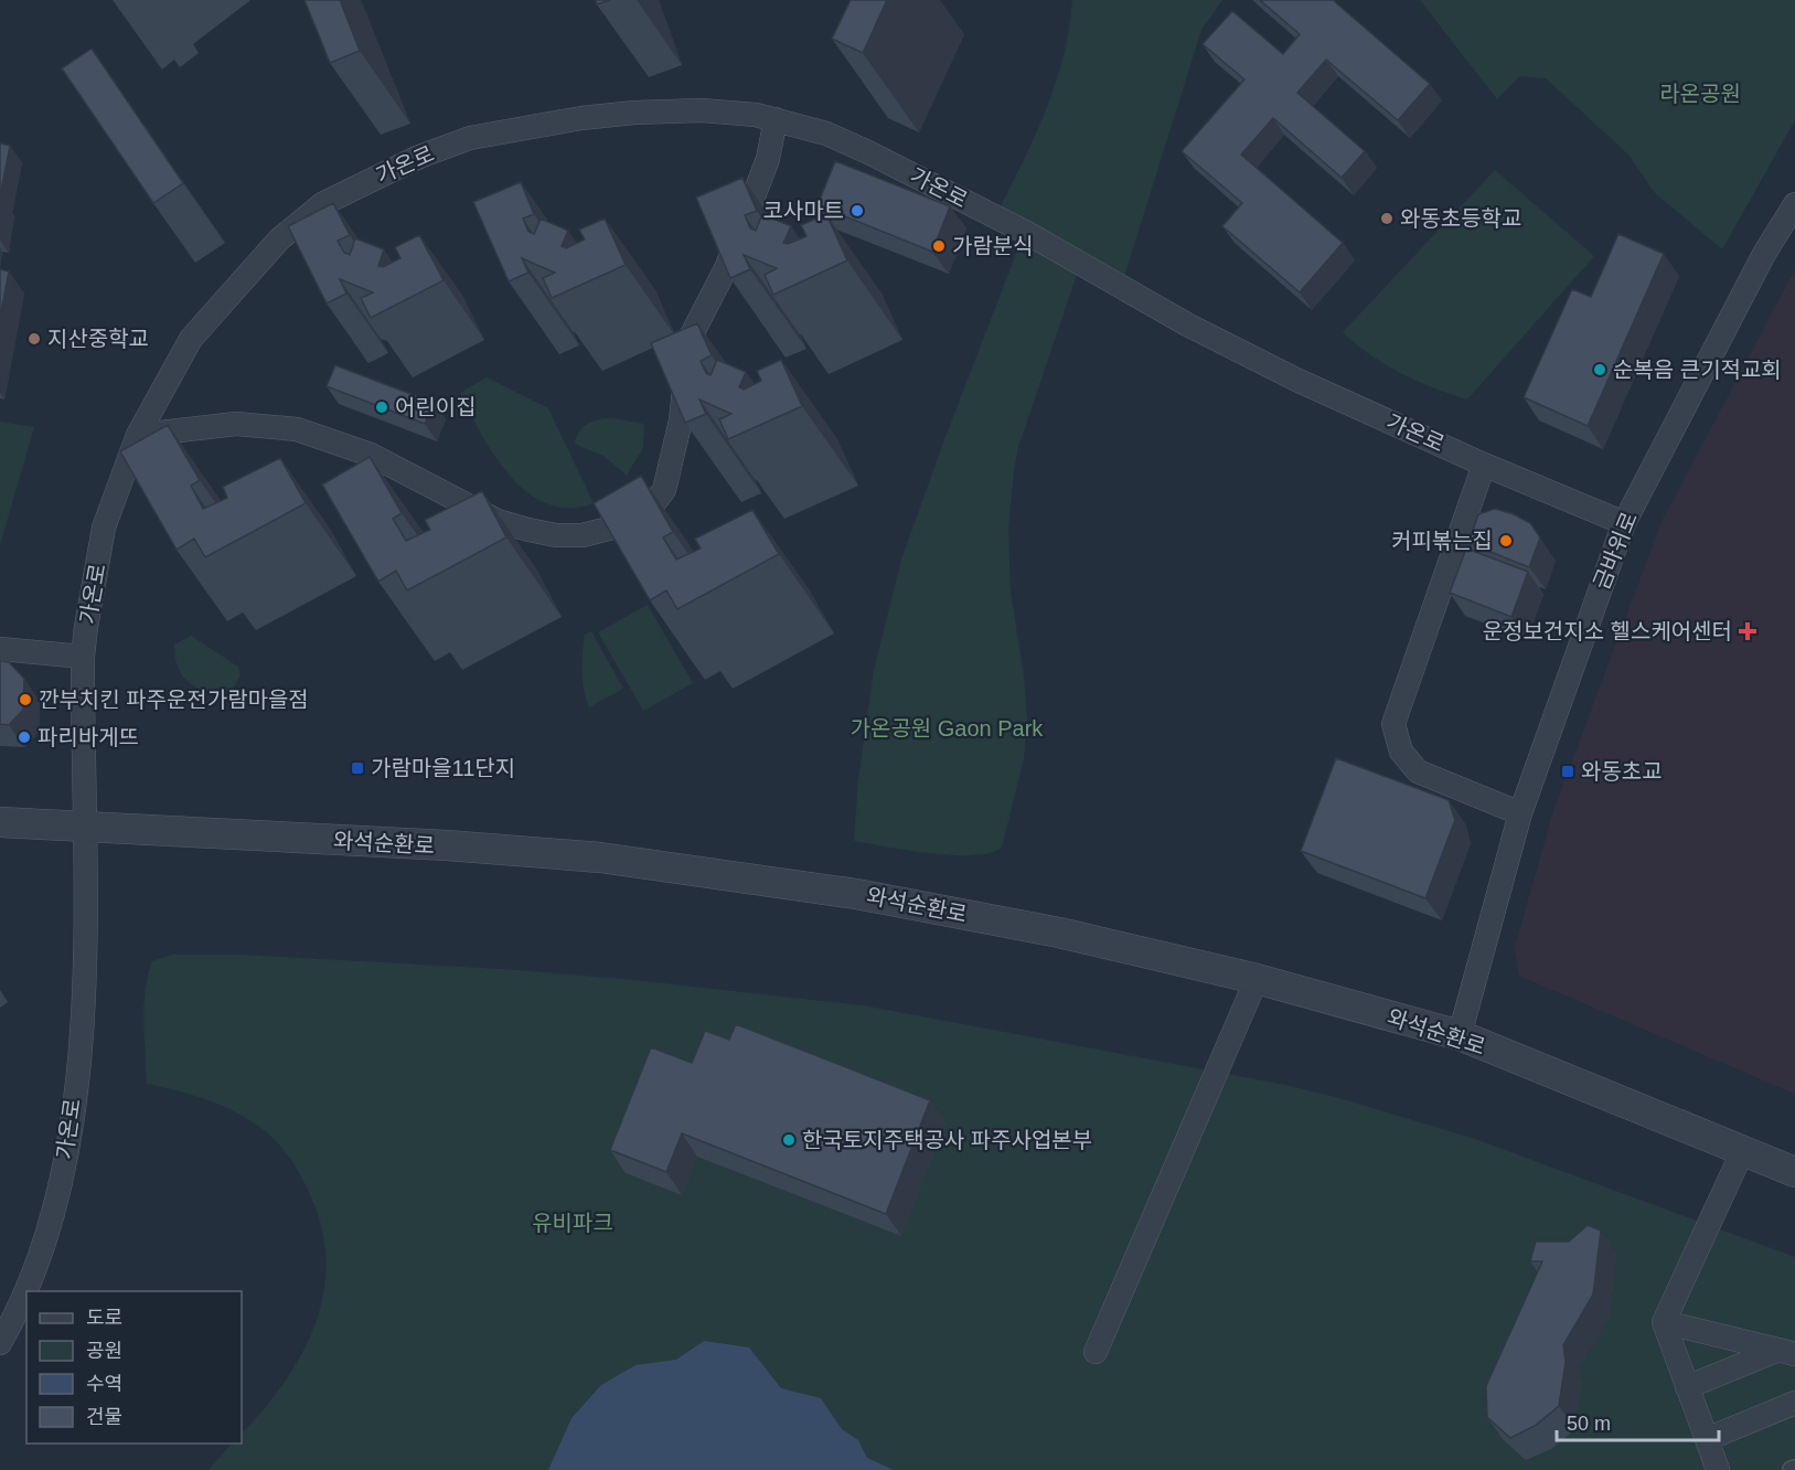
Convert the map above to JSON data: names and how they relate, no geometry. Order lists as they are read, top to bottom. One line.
{"streets":{"street":["가온로","금바위로","와석순환로"]},"crossings":[["가온로","금바위로"],["가온로","와석순환로"],["금바위로","와석순환로"]],"parks":["라온공원","가온공원 Gaon Park","유비파크"],"places":{"other":["코사마트","와동초등학교","가람분식","지산중학교","순복음 큰기적교회","어린이집","커피볶는집","깐부치킨 파주운전가람마을점","파리바게뜨","한국토지주택공사 파주사업본부"],"health":["운정보건지소 헬스케어센터"],"transit":["가람마을11단지","와동초교"]},"legend":["도로","공원","수역","건물"],"scale_bar":"50 m"}
